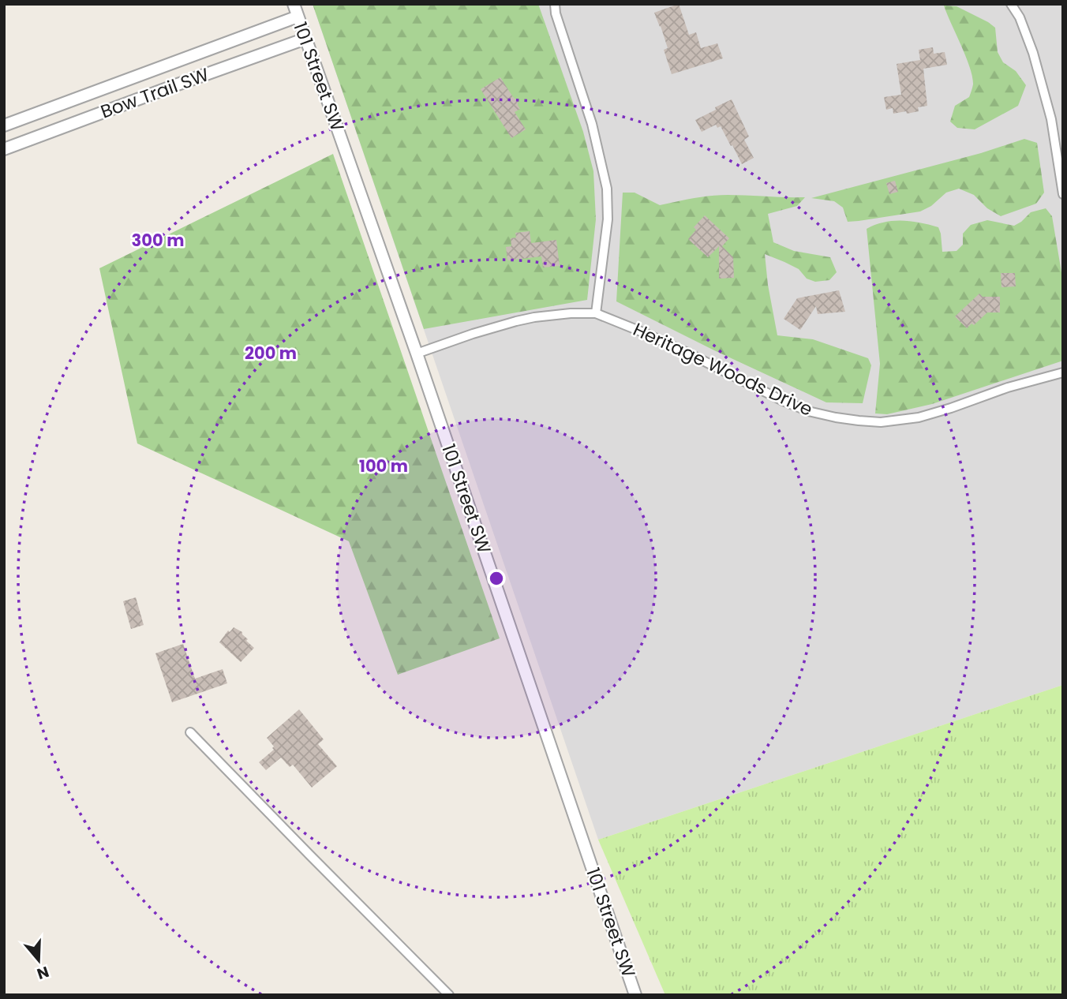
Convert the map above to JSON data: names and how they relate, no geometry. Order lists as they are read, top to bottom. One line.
{"streets":{"street":["101 Street SW","Bow Trail SW","Heritage Woods Drive"]},"crossings":[["101 Street SW","Bow Trail SW"],["101 Street SW","Heritage Woods Drive"]],"north":"bottom","rings":["300 m","200 m","100 m"]}
